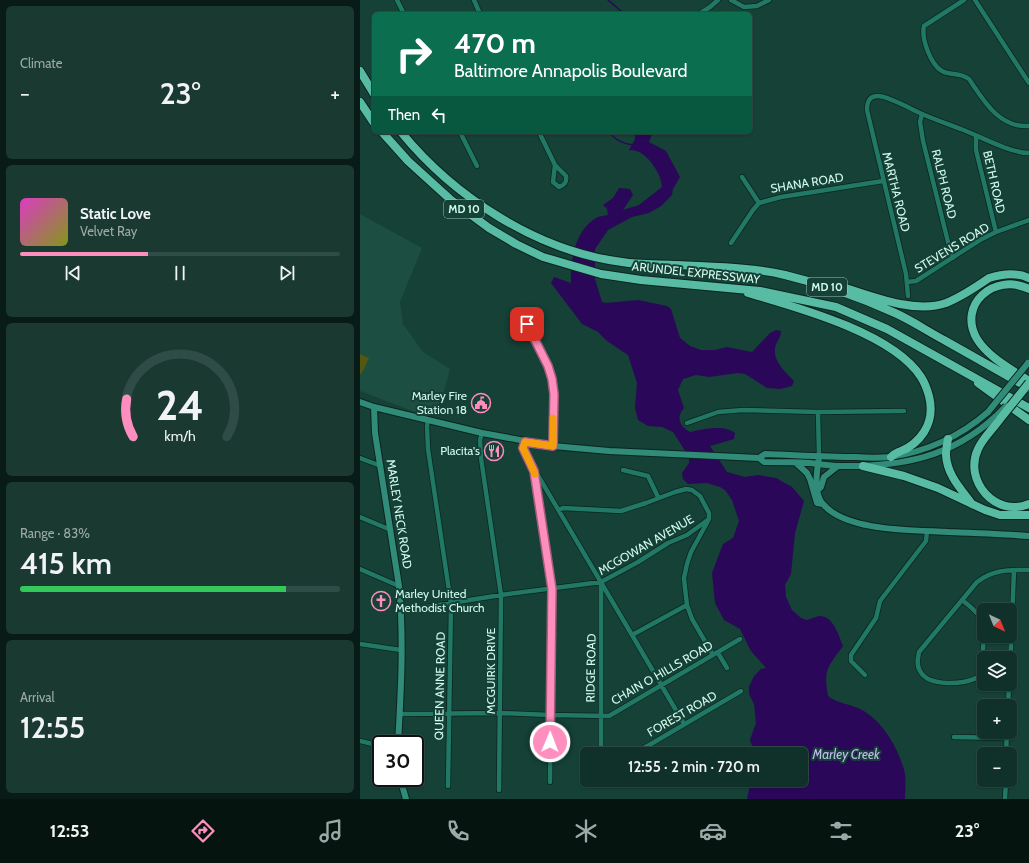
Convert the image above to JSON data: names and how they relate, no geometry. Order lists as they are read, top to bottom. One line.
{"streets":{"highway":["MD 10","ARUNDEL EXPRESSWAY"],"main road":["MARLEY NECK ROAD"],"street":["BETH ROAD","SHANA ROAD","RALPH ROAD","MARTHA ROAD","STEVENS ROAD","MCGOWAN AVENUE","RIDGE ROAD","MCGUIRK DRIVE","CHAIN O HILLS ROAD","QUEEN ANNE ROAD","FOREST ROAD"]},"crossings":[["BETH ROAD","STEVENS ROAD"],["SHANA ROAD","MARTHA ROAD"],["RALPH ROAD","MARTHA ROAD"],["RALPH ROAD","STEVENS ROAD"],["MARTHA ROAD","STEVENS ROAD"],["MARLEY NECK ROAD","MCGOWAN AVENUE"],["MARLEY NECK ROAD","CHAIN O HILLS ROAD"],["MCGOWAN AVENUE","RIDGE ROAD"],["MCGOWAN AVENUE","MCGUIRK DRIVE"],["MCGOWAN AVENUE","QUEEN ANNE ROAD"],["RIDGE ROAD","CHAIN O HILLS ROAD"],["MCGUIRK DRIVE","CHAIN O HILLS ROAD"],["CHAIN O HILLS ROAD","QUEEN ANNE ROAD"]],"water":["Marley Creek"],"places":{"public building":["Marley Fire Station 18"],"restaurant":["Placita's"],"church":["Marley United Methodist Church"]},"north":"bottom right","page":{"tile":["Climate",["Range · 83%","415 km"],["Arrival","12:55"]],"turn":["470 m","Baltimore Annapolis Boulevard"],"heat":["−","23°","+"],"then":"Then","song":["Static Love","Velvet Ray"],"map_buttons":["+","−"],"limit":"30","trip":"12:55 · 2 min · 720 m","tabs":["12:53","23°"],"gauge":["24","km/h"]}}
